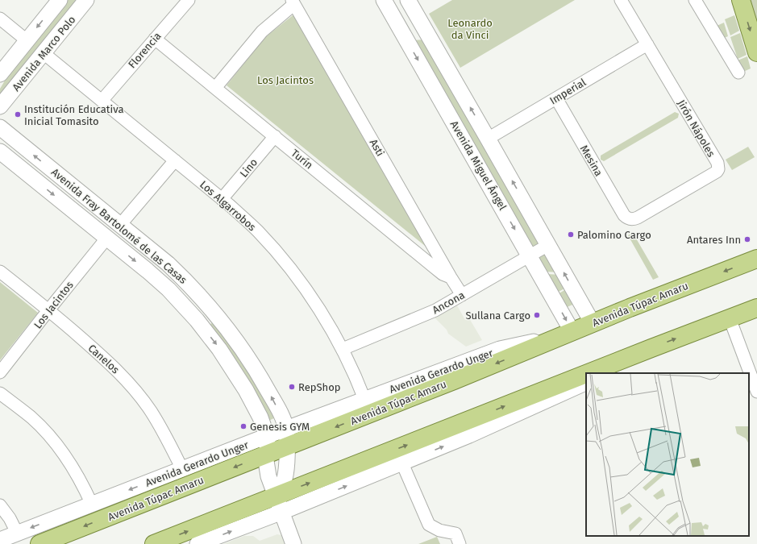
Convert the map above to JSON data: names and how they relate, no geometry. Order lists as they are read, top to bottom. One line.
{"streets":{"main road":["Avenida Túpac Amaru"],"street":["Florencia","Avenida Marco Polo","Imperial","Jirón Nápoles","Asti","Turín","Mesina","Avenida Miguel Ángel","Lino","Los Algarrobos","Avenida Fray Bartolomé de las Casas","Ancona","Los Jacintos","Canelos","Avenida Gerardo Unger"]},"crossings":[["Florencia","Turín"],["Florencia","Los Algarrobos"],["Avenida Marco Polo","Los Algarrobos"],["Imperial","Jirón Nápoles"],["Imperial","Mesina"],["Imperial","Avenida Miguel Ángel"],["Jirón Nápoles","Mesina"],["Asti","Turín"],["Asti","Ancona"],["Turín","Lino"],["Avenida Miguel Ángel","Ancona"],["Avenida Miguel Ángel","Avenida Túpac Amaru"],["Avenida Miguel Ángel","Avenida Gerardo Unger"],["Lino","Los Algarrobos"],["Los Algarrobos","Ancona"],["Los Algarrobos","Avenida Gerardo Unger"],["Avenida Fray Bartolomé de las Casas","Avenida Túpac Amaru"],["Avenida Fray Bartolomé de las Casas","Los Jacintos"],["Avenida Fray Bartolomé de las Casas","Avenida Gerardo Unger"],["Avenida Túpac Amaru","Avenida Gerardo Unger"],["Los Jacintos","Canelos"],["Canelos","Avenida Gerardo Unger"]],"parks":["Leonardo da Vinci","Los Jacintos"],"places":["Institución Educativa Inicial Tomasito","Palomino Cargo","Antares Inn","Sullana Cargo","RepShop","Genesis GYM"]}
